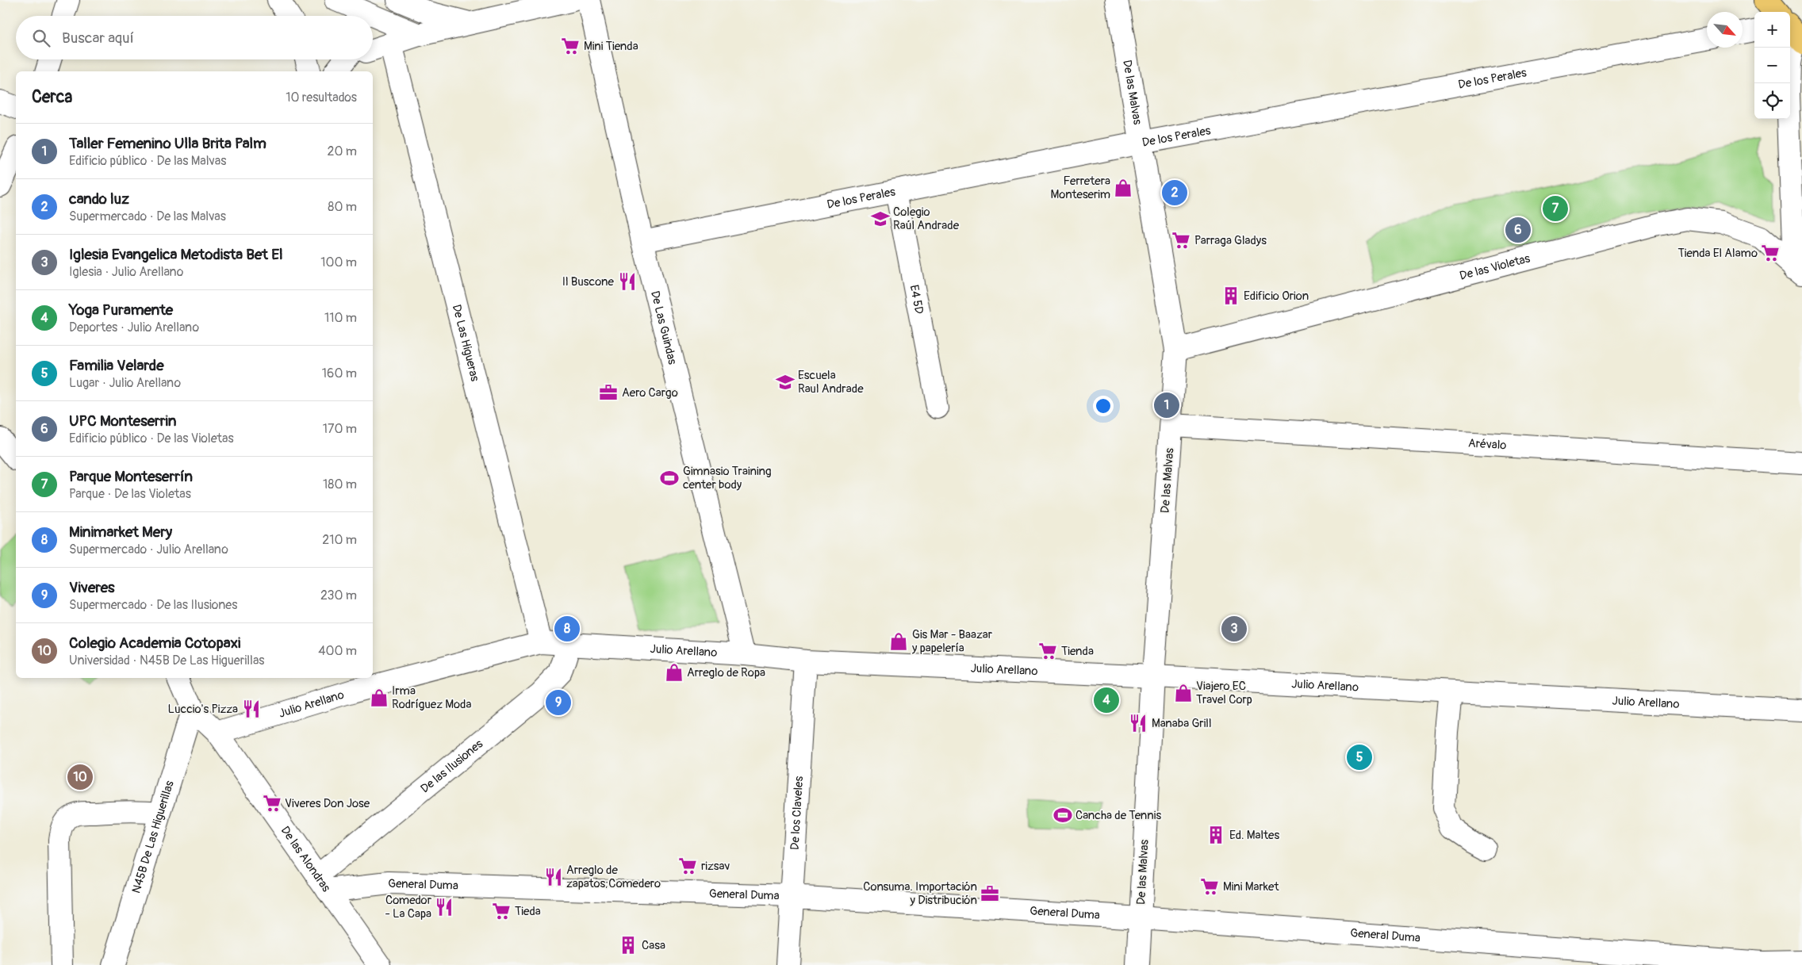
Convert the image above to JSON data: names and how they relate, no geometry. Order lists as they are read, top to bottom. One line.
{"streets":{"street":["De los Perales","De las Malvas","De las Violetas","E4 5D","De Las Guindas","De Las Higueras","Arévalo","Julio Arellano","De las Ilusiones","De los Claveles","N45B De Las Higuerillas","De las Alondras","General Duma"]},"crossings":[["De los Perales","De las Malvas"],["De los Perales","E4 5D"],["De los Perales","De Las Guindas"],["De las Malvas","De las Violetas"],["De las Malvas","Arévalo"],["De las Malvas","Julio Arellano"],["De las Malvas","General Duma"],["De Las Guindas","Julio Arellano"],["De Las Higueras","Julio Arellano"],["Julio Arellano","De las Ilusiones"],["Julio Arellano","De los Claveles"],["Julio Arellano","De las Alondras"],["De las Ilusiones","De las Alondras"],["De las Ilusiones","General Duma"],["De los Claveles","General Duma"],["N45B De Las Higuerillas","De las Alondras"],["De las Alondras","General Duma"]],"places":{"supermarket":["Mini Tienda","Parraga Gladys","Tienda El Alamo","Tienda","Viveres Don Jose","rizsav","Mini Market","Tieda"],"shop":["Ferretera Monteserim","Gis Mar - Baazar y papelería","Arreglo de Ropa","Viajero EC Travel Corp","Irma Rodríguez Moda"],"school or university":["Colegio Raúl Andrade","Escuela Raul Andrade"],"restaurant":["Il Buscone","Luccio's Pizza","Manaba Grill","Arreglo de zapatos;Comedero","Comedor - La Capa"],"building":["Edificio Orion","Ed. Maltes","Casa"],"office":["Aero Cargo","Consuma. Importación y Distribución"],"sports":["Gimnasio Training center body","Cancha de Tennis"]},"north":"bottom right","page":{"map_buttons":["+","−"],"search":"Buscar aquí","heading":["Cerca","10 resultados"],"list":[{"mark":"1","name":"Taller Femenino Ulla Brita Palm","note":"Edificio público · De las Malvas","value":"20 m"},{"mark":"2","name":"cando luz","note":"Supermercado · De las Malvas","value":"80 m"},{"mark":"3","name":"Iglesia Evangelica Metodista Bet El","note":"Iglesia · Julio Arellano","value":"100 m"},{"mark":"4","name":"Yoga Puramente","note":"Deportes · Julio Arellano","value":"110 m"},{"mark":"5","name":"Familia Velarde","note":"Lugar · Julio Arellano","value":"160 m"},{"mark":"6","name":"UPC Monteserrin","note":"Edificio público · De las Violetas","value":"170 m"},{"mark":"7","name":"Parque Monteserrín","note":"Parque · De las Violetas","value":"180 m"},{"mark":"8","name":"Minimarket Mery","note":"Supermercado · Julio Arellano","value":"210 m"},{"mark":"9","name":"Viveres","note":"Supermercado · De las Ilusiones","value":"230 m"},{"mark":"10","name":"Colegio Academia Cotopaxi","note":"Universidad · N45B De Las Higuerillas","value":"400 m"}],"pins":["2","7","6","1","3","8","4","9","5","10"]}}
